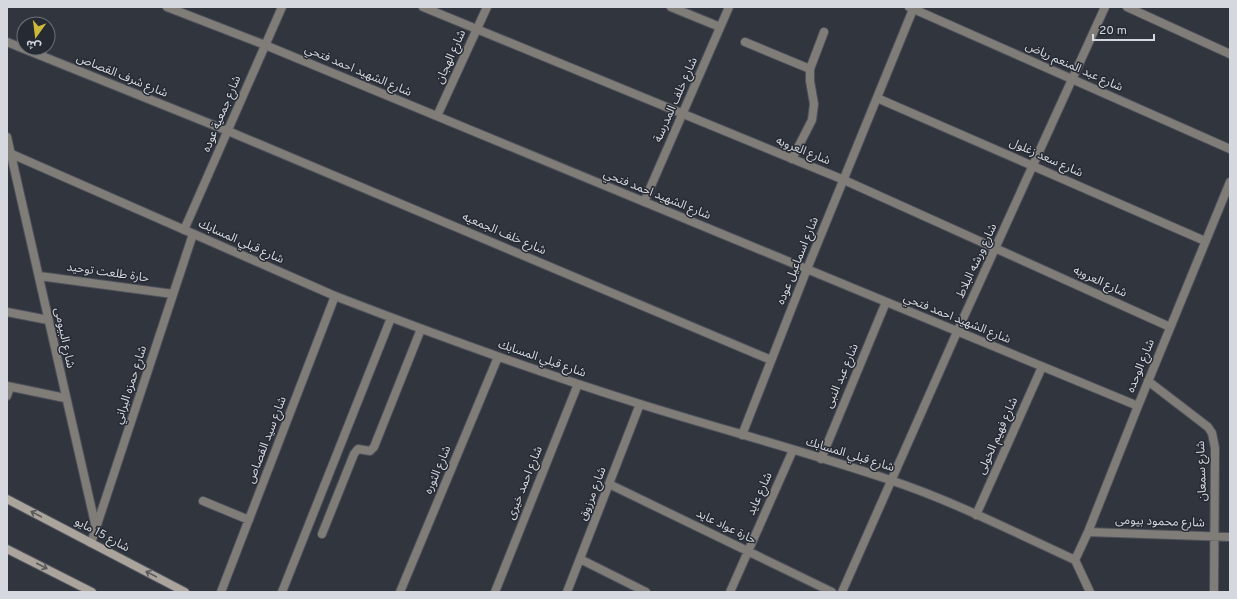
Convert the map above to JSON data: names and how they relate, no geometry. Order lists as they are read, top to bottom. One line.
{"streets":{"main road":["شارع 15 مايو"],"street":["شارع الهجان","شارع عبد المنعم رياض","شارع الشهيد احمد فتحي","شارع شرف القصاص","شارع خلف المدرسة","شارع جمعية عوده","شارع العروبه","شارع سعد زغلول","شارع خلف الجمعيه","شارع قبلي المسابك","شارع اسماعيل عوده","شارع ورشه البلاط","حارة طلعت توحيد","شارع البيومى","شارع الوحده","شارع عبد النبى","شارع حمزه البراني","شارع فهيم الخولى","شارع سيد القصاص","شارع الثوره","شارع سمعان","شارع احمد خيرى","شارع مرزوق","شارع عايد","شارع محمود بيومى","حارة عواد عايد"]},"crossings":[["شارع الهجان","شارع الشهيد احمد فتحي"],["شارع الهجان","شارع العروبه"],["شارع عبد المنعم رياض","شارع اسماعيل عوده"],["شارع عبد المنعم رياض","شارع ورشه البلاط"],["شارع الشهيد احمد فتحي","شارع خلف المدرسة"],["شارع الشهيد احمد فتحي","شارع جمعية عوده"],["شارع الشهيد احمد فتحي","شارع اسماعيل عوده"],["شارع الشهيد احمد فتحي","شارع ورشه البلاط"],["شارع الشهيد احمد فتحي","شارع الوحده"],["شارع الشهيد احمد فتحي","شارع عبد النبى"],["شارع الشهيد احمد فتحي","شارع فهيم الخولى"],["شارع شرف القصاص","شارع جمعية عوده"],["شارع شرف القصاص","شارع خلف الجمعيه"],["شارع خلف المدرسة","شارع العروبه"],["شارع جمعية عوده","شارع خلف الجمعيه"],["شارع جمعية عوده","شارع قبلي المسابك"],["شارع العروبه","شارع اسماعيل عوده"],["شارع العروبه","شارع ورشه البلاط"],["شارع العروبه","شارع الوحده"],["شارع سعد زغلول","شارع اسماعيل عوده"],["شارع سعد زغلول","شارع ورشه البلاط"],["شارع سعد زغلول","شارع الوحده"],["شارع خلف الجمعيه","شارع اسماعيل عوده"],["شارع قبلي المسابك","شارع اسماعيل عوده"],["شارع قبلي المسابك","شارع ورشه البلاط"],["شارع قبلي المسابك","شارع البيومى"],["شارع قبلي المسابك","شارع الوحده"],["شارع قبلي المسابك","شارع عبد النبى"],["شارع قبلي المسابك","شارع حمزه البراني"],["شارع قبلي المسابك","شارع فهيم الخولى"],["شارع قبلي المسابك","شارع سيد القصاص"],["شارع قبلي المسابك","شارع الثوره"],["شارع قبلي المسابك","شارع احمد خيرى"],["شارع قبلي المسابك","شارع مرزوق"],["شارع قبلي المسابك","شارع عايد"],["حارة طلعت توحيد","شارع البيومى"],["حارة طلعت توحيد","شارع حمزه البراني"],["شارع البيومى","شارع حمزه البراني"],["شارع الوحده","شارع سمعان"],["شارع الوحده","شارع محمود بيومى"],["شارع حمزه البراني","شارع 15 مايو"],["شارع سمعان","شارع محمود بيومى"],["شارع مرزوق","حارة عواد عايد"],["شارع عايد","حارة عواد عايد"]],"scale_bar":"20 m","north":"bottom"}
